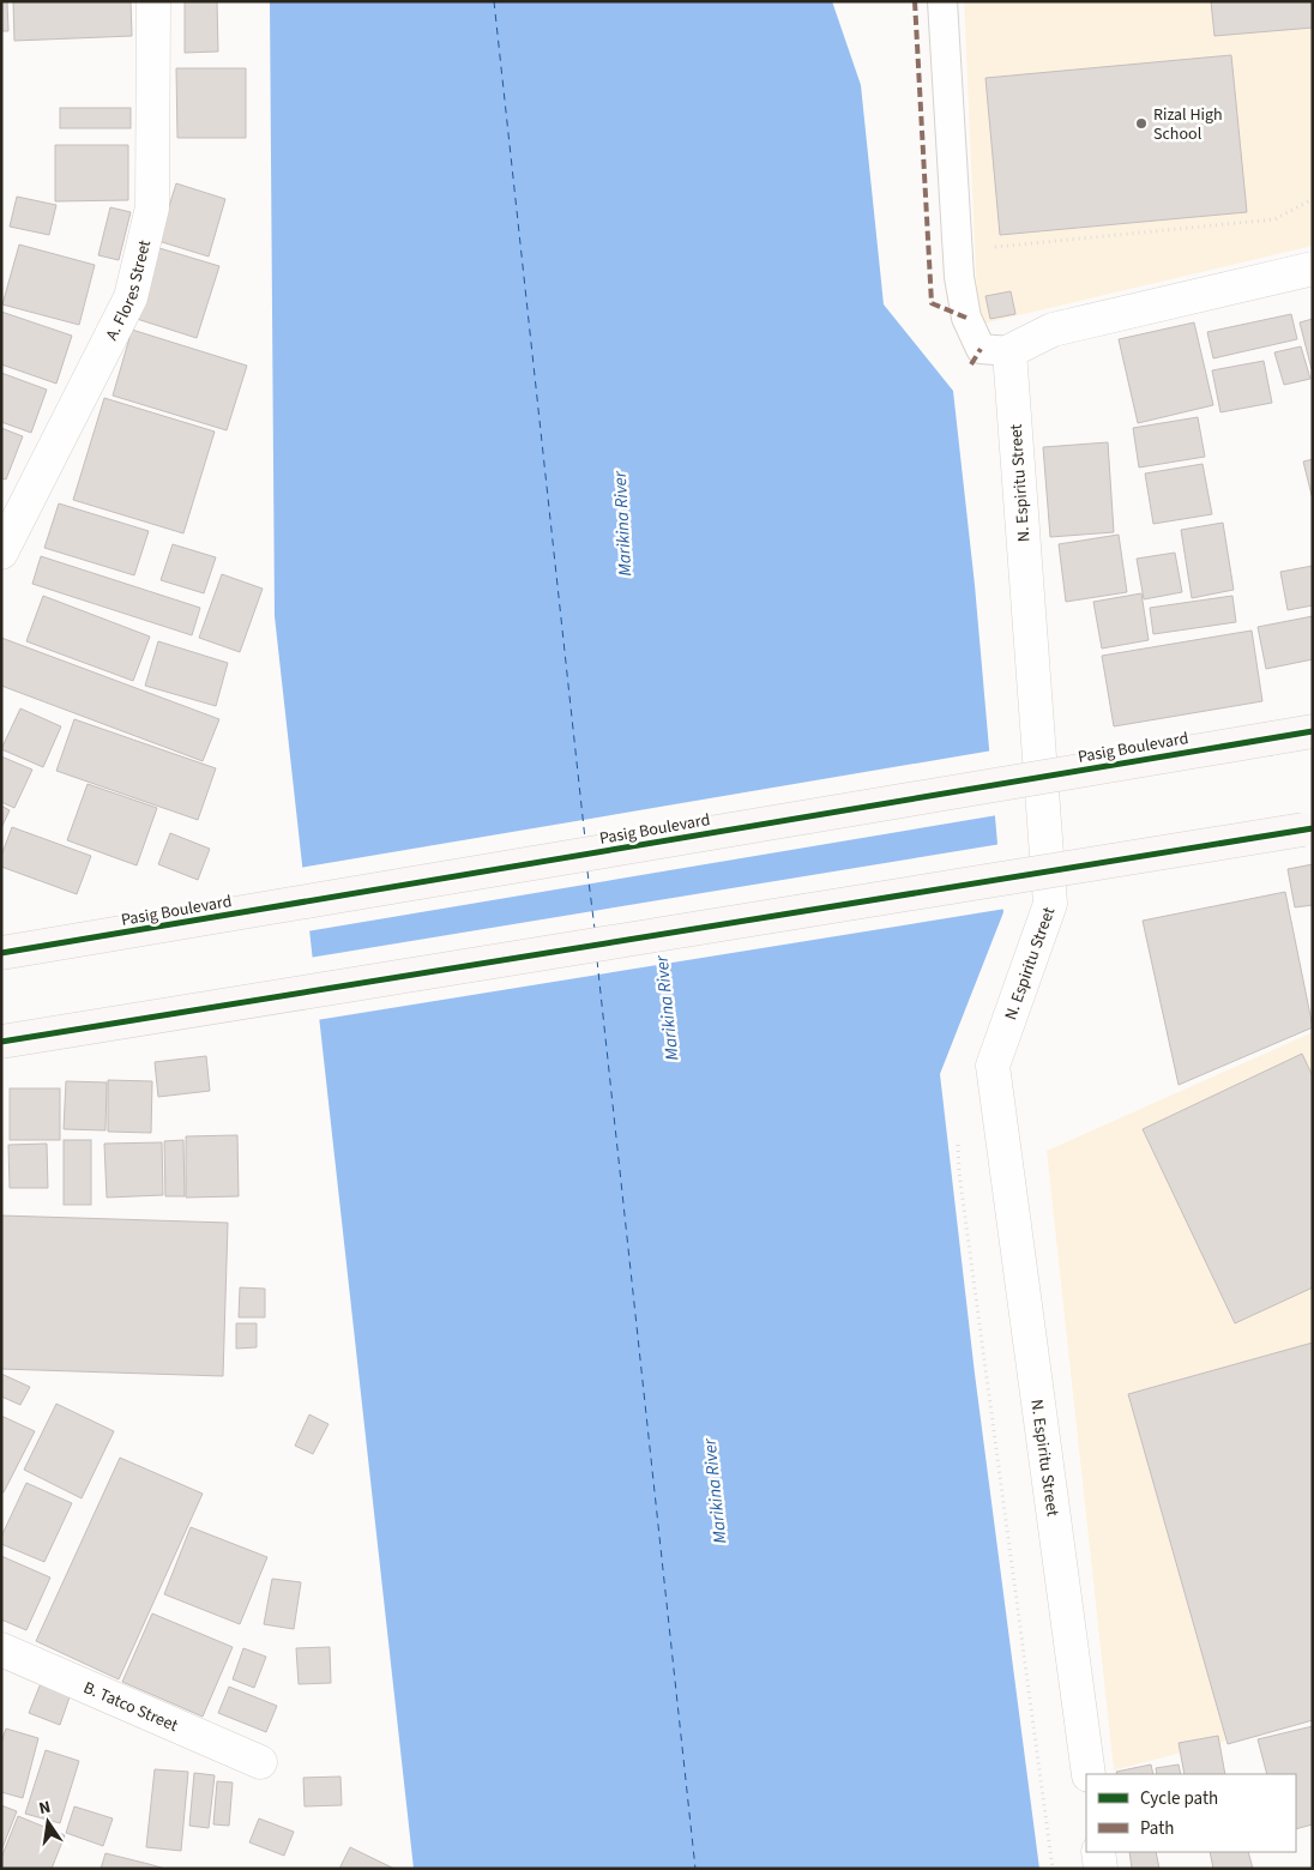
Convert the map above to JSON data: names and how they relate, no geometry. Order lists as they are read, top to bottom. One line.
{"streets":{"main road":["Pasig Boulevard"],"street":["A. Flores Street","N. Espiritu Street","B. Tatco Street"]},"water":["Marikina River"],"places":["Rizal High School"],"legend":["Cycle path","Path"],"north":"top"}
